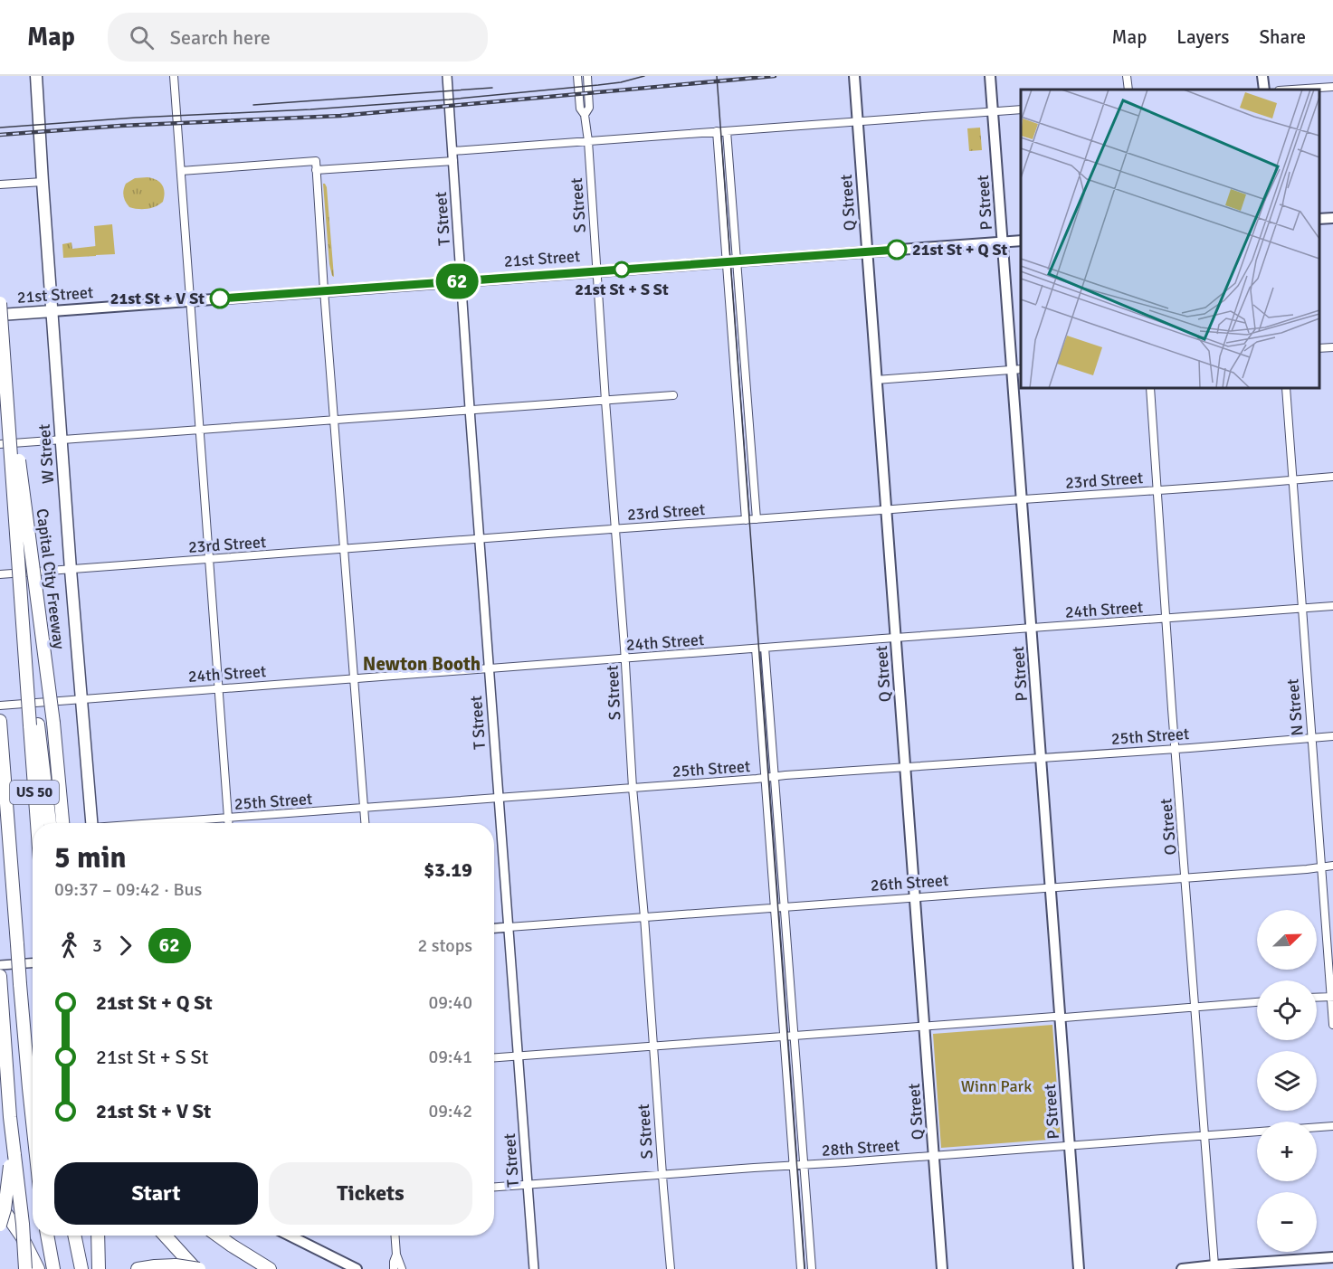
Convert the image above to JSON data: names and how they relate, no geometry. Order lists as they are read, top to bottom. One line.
{"streets":{"highway":["Capital City Freeway","US 50"],"main road":["Q Street","P Street","21st Street","W Street"],"street":["S Street","T Street","23rd Street","24th Street","N Street","25th Street","O Street","26th Street","28th Street"]},"crossings":[["Q Street","21st Street"],["Q Street","23rd Street"],["Q Street","24th Street"],["Q Street","25th Street"],["Q Street","26th Street"],["Q Street","28th Street"],["P Street","21st Street"],["P Street","23rd Street"],["P Street","24th Street"],["P Street","25th Street"],["P Street","26th Street"],["P Street","28th Street"],["S Street","21st Street"],["S Street","23rd Street"],["S Street","24th Street"],["S Street","25th Street"],["S Street","26th Street"],["S Street","28th Street"],["T Street","21st Street"],["T Street","23rd Street"],["T Street","24th Street"],["T Street","25th Street"],["T Street","26th Street"],["T Street","28th Street"],["21st Street","W Street"],["W Street","23rd Street"],["W Street","24th Street"],["23rd Street","N Street"],["23rd Street","O Street"],["Capital City Freeway","US 50"],["24th Street","N Street"],["24th Street","O Street"],["N Street","25th Street"],["N Street","26th Street"],["25th Street","O Street"],["O Street","26th Street"],["O Street","28th Street"]],"districts":["Newton Booth"],"parks":["Winn Park"],"places":["21st St + Q St","21st St + S St","21st St + V St"],"lines":["bus line 62"],"north":"top right","page":{"header":"Map","search":"Search here","nav":["Map","Layers","Share"],"on_map":"62","heading":["5 min","09:37 – 09:42 · Bus","$3.19"],"map_buttons":["+","−"],"legs":["3","62","2 stops"],"list":[{"name":"21st St + Q St","value":"09:40"},{"name":"21st St + S St","value":"09:41"},{"name":"21st St + V St","value":"09:42"}],"buttons":["Start","Tickets"]}}
